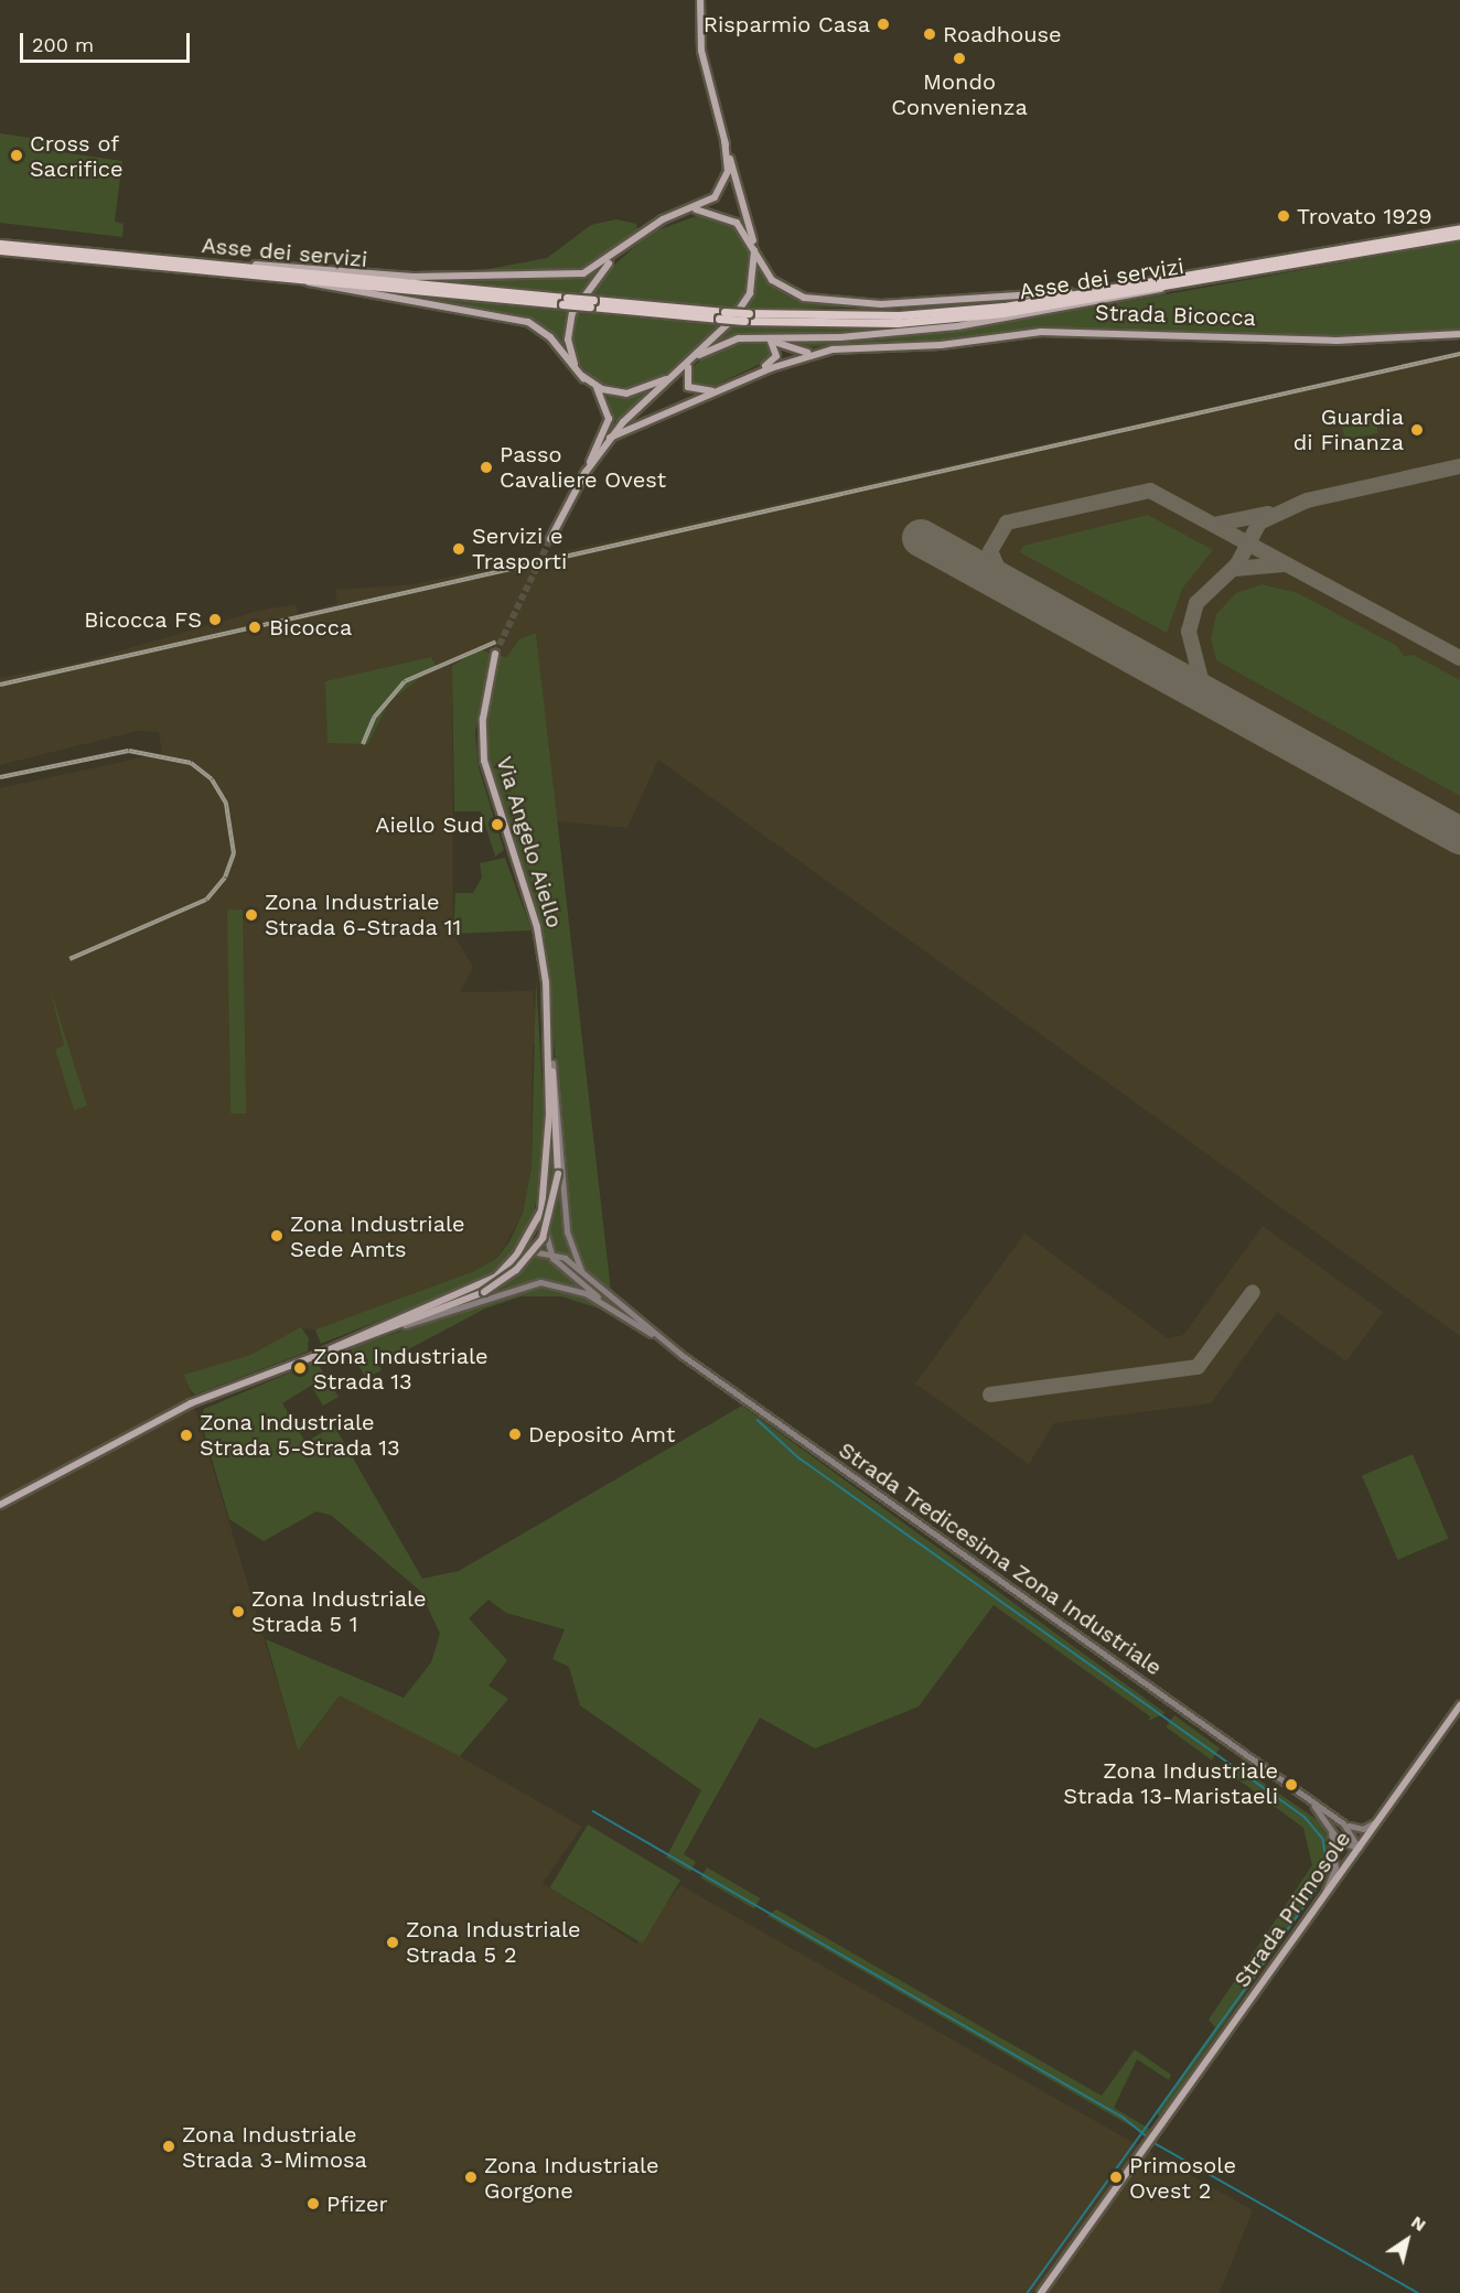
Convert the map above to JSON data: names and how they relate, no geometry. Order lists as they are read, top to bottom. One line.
{"streets":{"main road":["Asse dei servizi","Strada Bicocca","Via Angelo Aiello","Strada Primosole"],"street":["Strada Tredicesima Zona Industriale"]},"places":["Risparmio Casa","Roadhouse","Mondo Convenienza","Cross of Sacrifice","Trovato 1929","Guardia di Finanza","Passo Cavaliere Ovest","Servizi e Trasporti","Bicocca FS","Bicocca","Aiello Sud","Zona Industriale Strada 6-Strada 11","Zona Industriale Sede Amts","Zona Industriale Strada 13","Deposito Amt","Zona Industriale Strada 5-Strada 13","Zona Industriale Strada 5 1","Zona Industriale Strada 13-Maristaeli","Zona Industriale Strada 5 2","Zona Industriale Strada 3-Mimosa","Zona Industriale Gorgone","Primosole Ovest 2","Pfizer"],"scale_bar":"200 m","north":"top right"}
